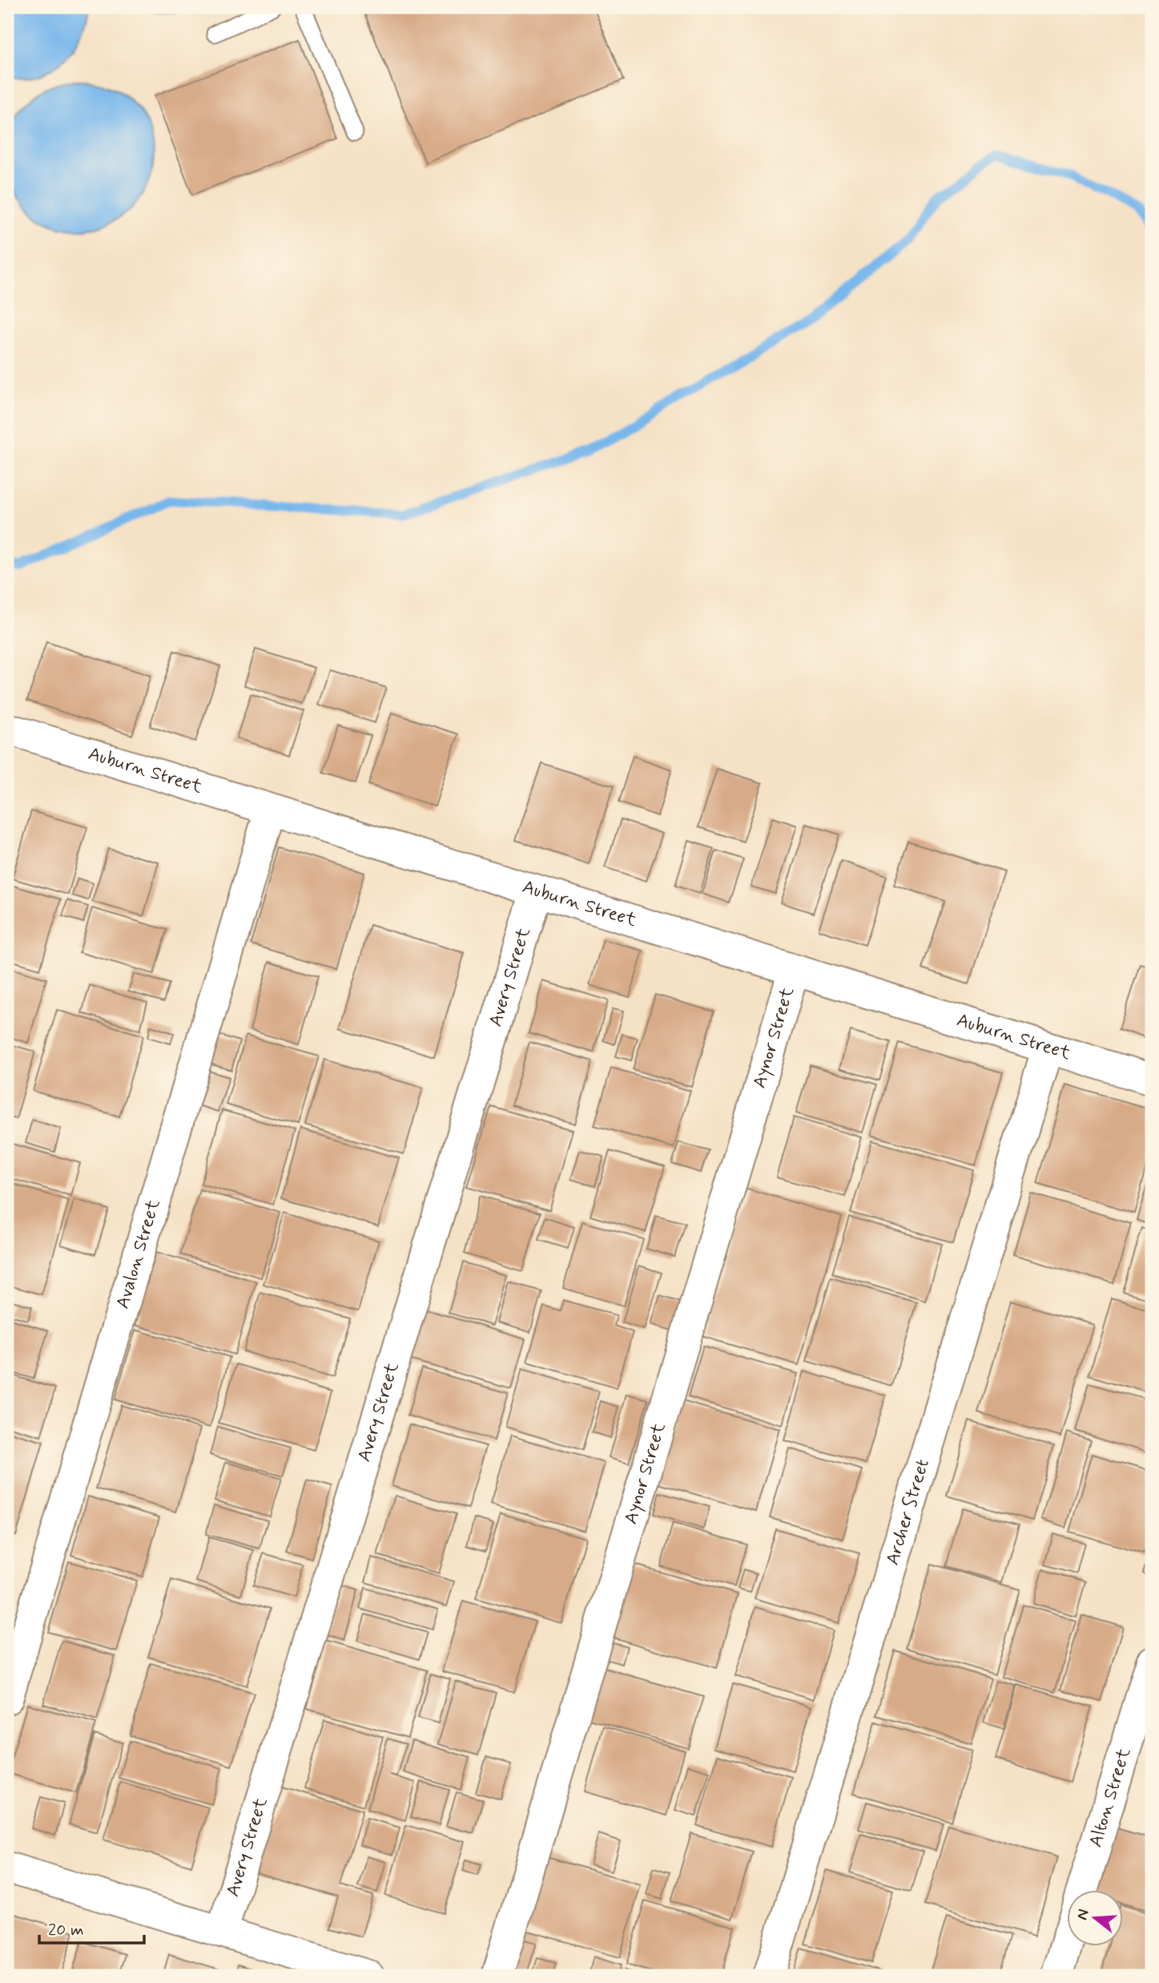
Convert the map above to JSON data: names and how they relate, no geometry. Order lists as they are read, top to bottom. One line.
{"streets":{"street":["Auburn Street","Avery Street","Aynor Street","Avalon Street","Archer Street","Alton Street"]},"crossings":[["Auburn Street","Avery Street"],["Auburn Street","Aynor Street"],["Auburn Street","Avalon Street"],["Auburn Street","Archer Street"]],"scale_bar":"20 m","north":"left"}
